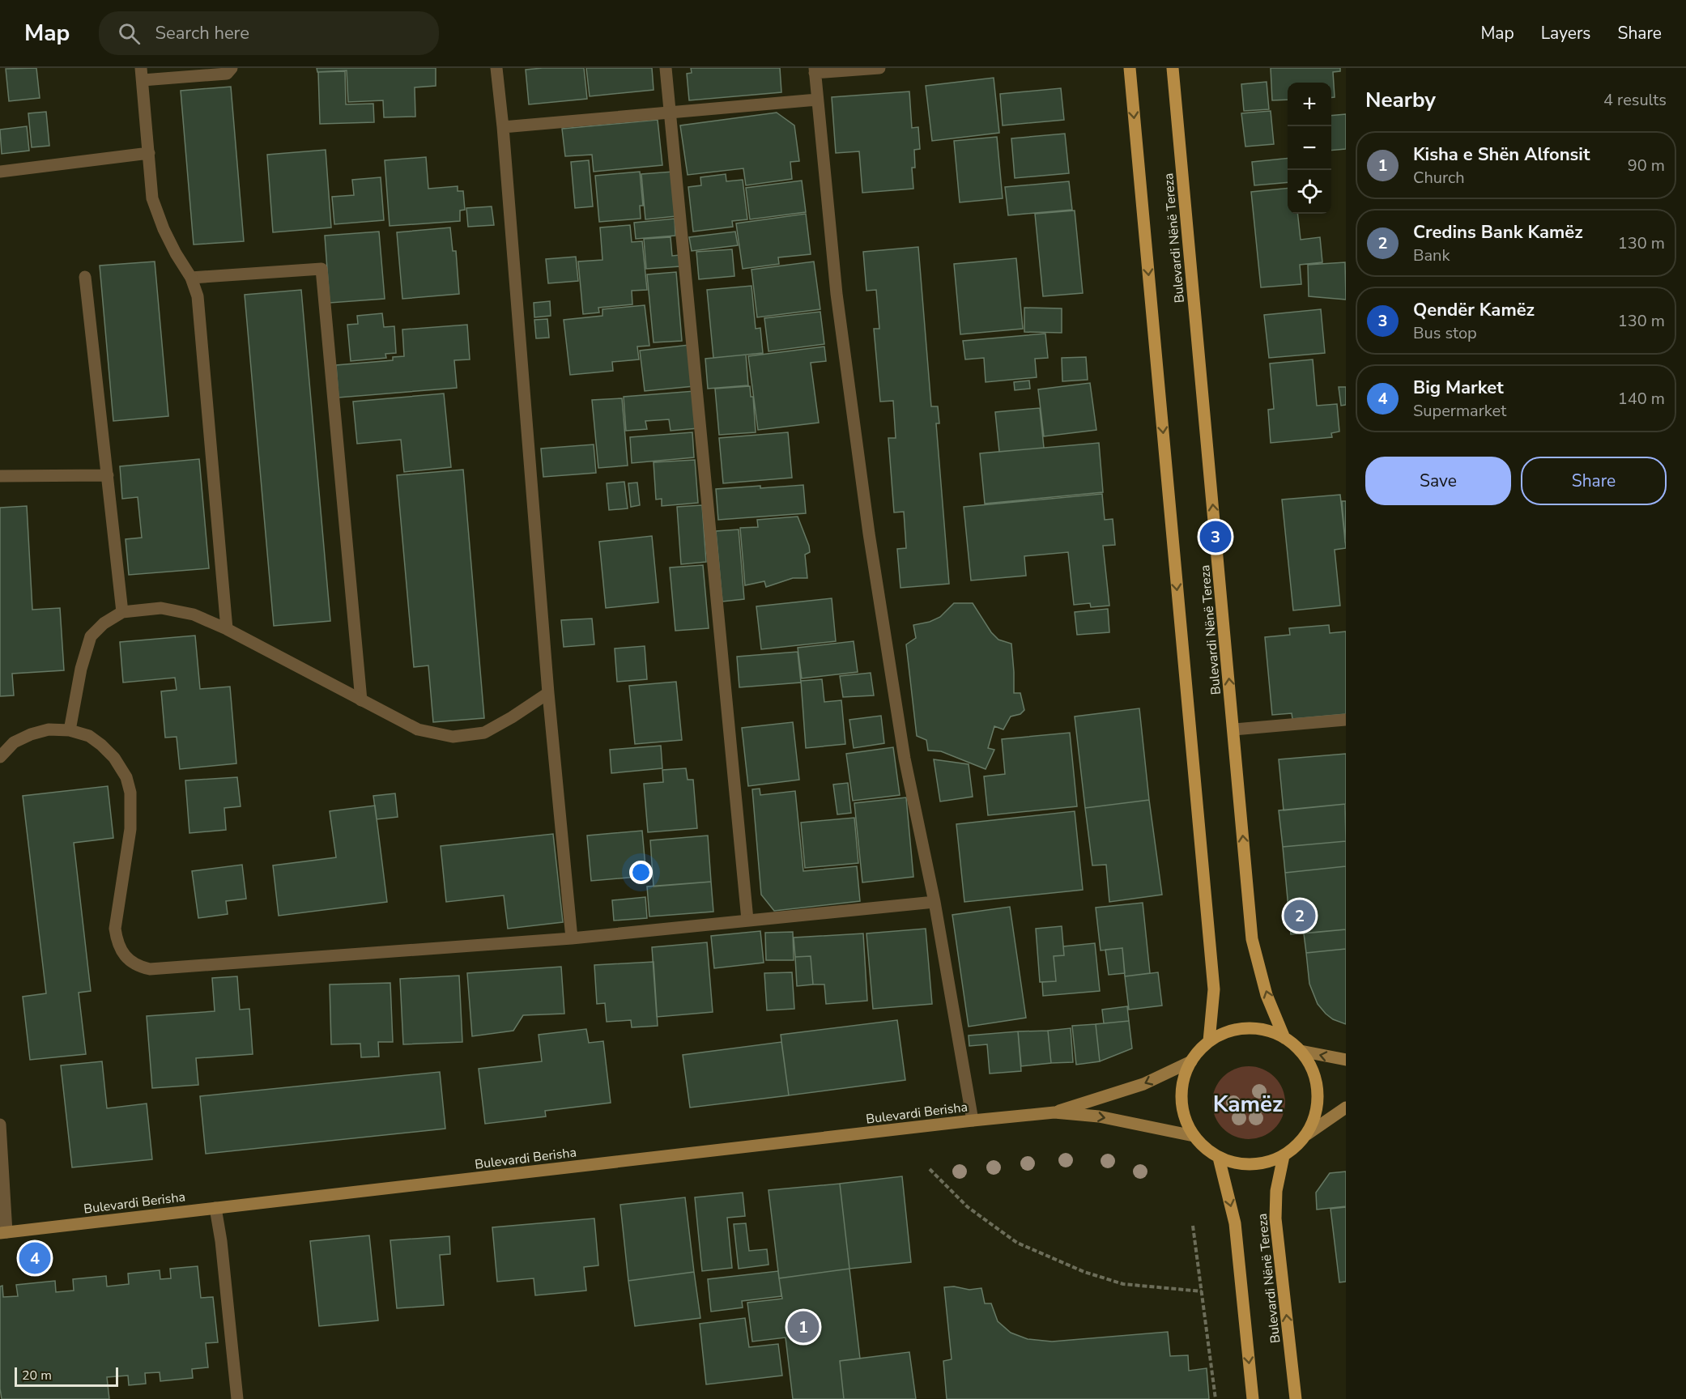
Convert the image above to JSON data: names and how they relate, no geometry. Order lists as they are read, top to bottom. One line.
{"streets":{"main road":["Bulevardi Nënë Tereza","Bulevardi Berisha"]},"crossings":[["Bulevardi Nënë Tereza","Bulevardi Berisha"]],"districts":["Kamëz"],"scale_bar":"20 m","page":{"header":"Map","search":"Search here","nav":["Map","Layers","Share"],"heading":["Nearby","4 results"],"map_buttons":["+","−"],"list":[{"mark":"1","name":"Kisha e Shën Alfonsit","note":"Church","value":"90 m"},{"mark":"2","name":"Credins Bank Kamëz","note":"Bank","value":"130 m"},{"mark":"3","name":"Qendër Kamëz","note":"Bus stop","value":"130 m"},{"mark":"4","name":"Big Market","note":"Supermarket","value":"140 m"}],"buttons":["Save","Share"],"pins":["3","2","4","1"],"scale":"20 m"}}
